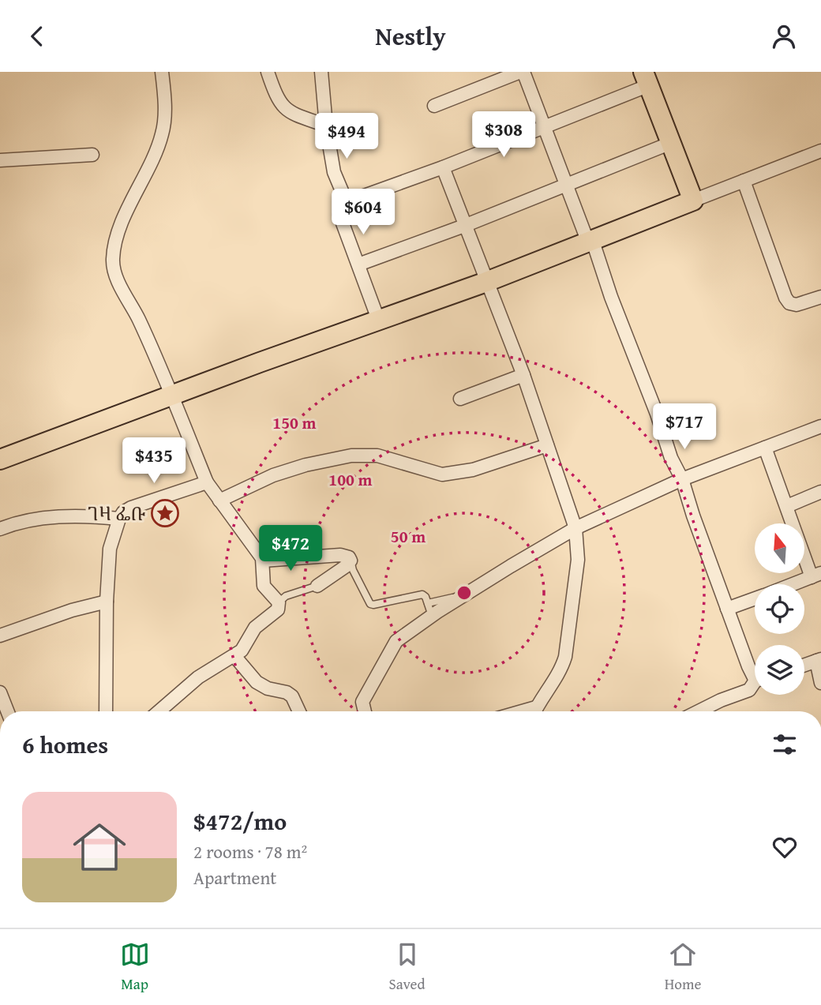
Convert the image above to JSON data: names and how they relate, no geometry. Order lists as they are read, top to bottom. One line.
{"places":{"place":["ገዛ ፌቡ"]},"north":"top","page":{"header":"Nestly","price":["$308","$494","$604","$717","$435","$472"],"heading":"6 homes","list":[{"name":"$472/mo","note":"2 rooms · 78 m² · Apartment"}],"tabs":["Map","Saved","Home"]},"rings":["150 m","100 m","50 m"]}
